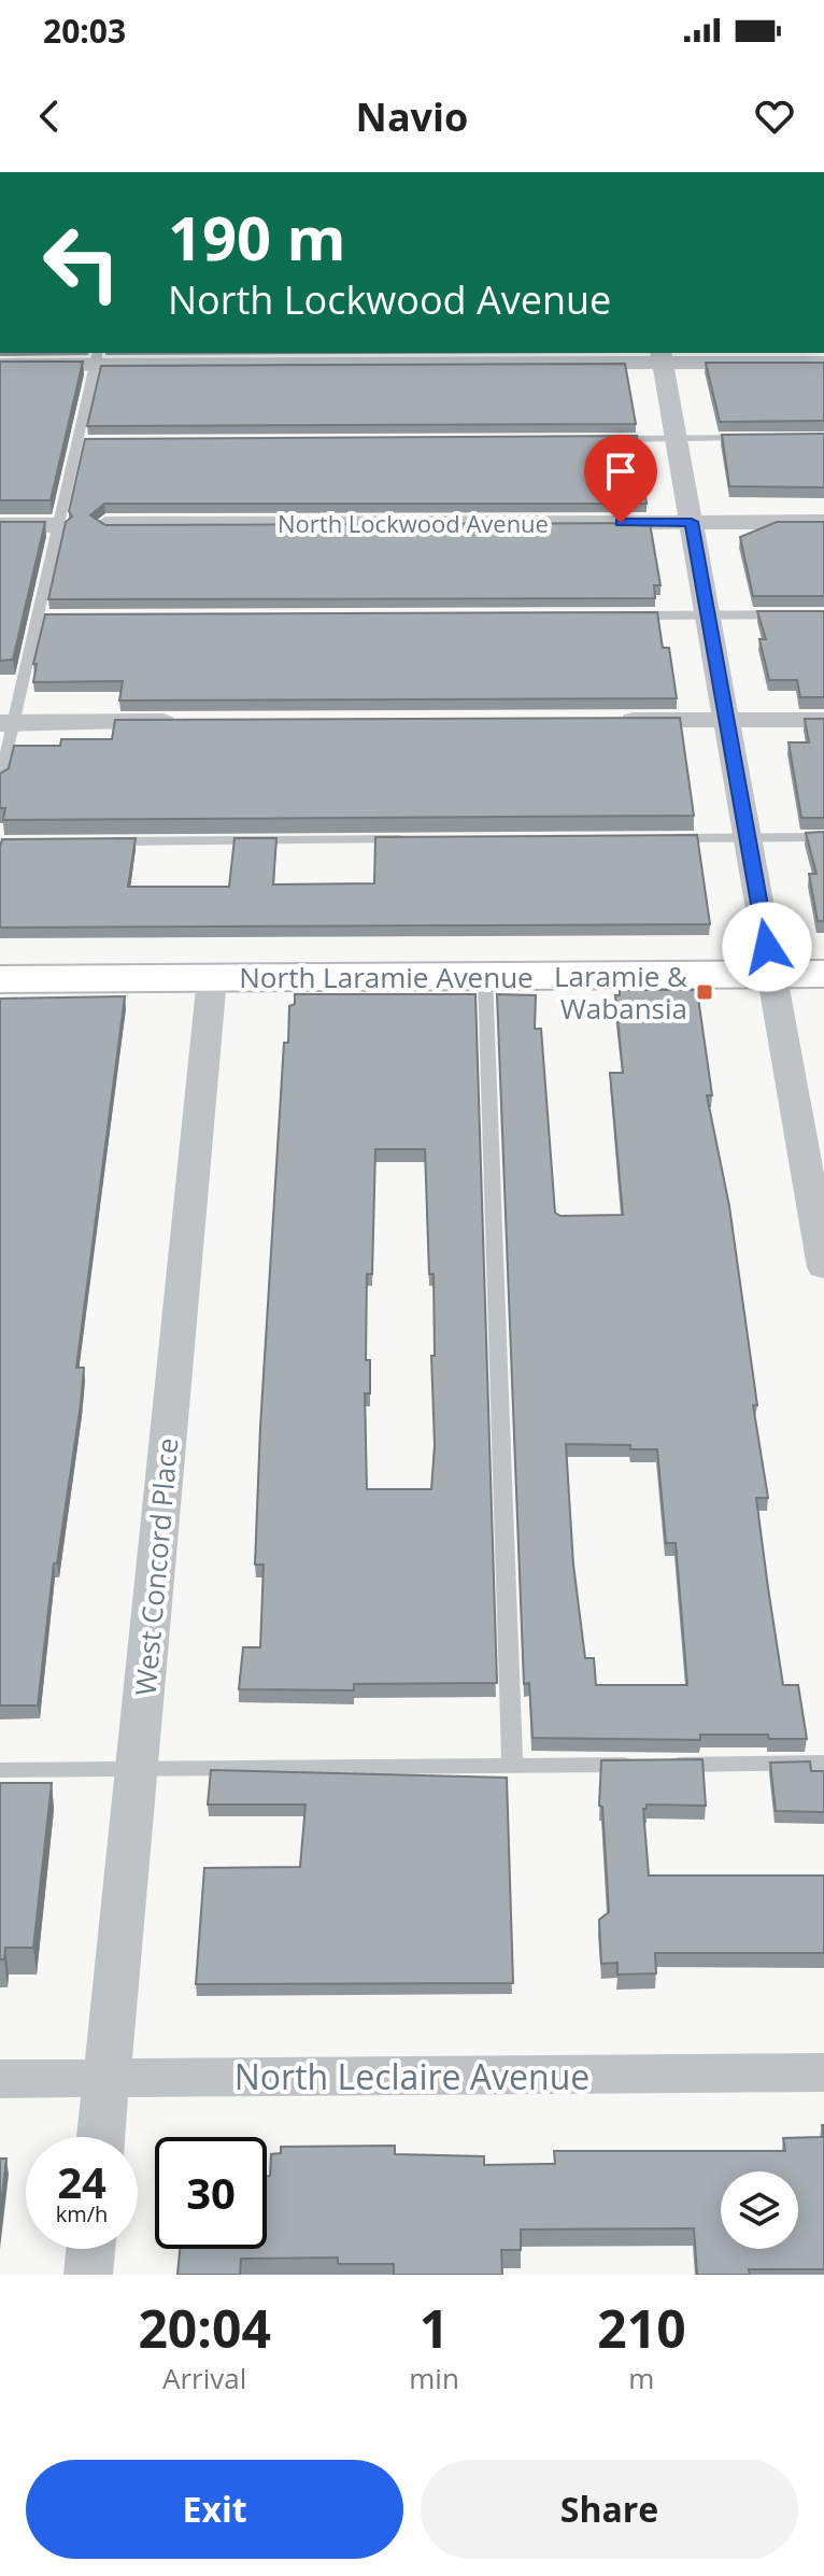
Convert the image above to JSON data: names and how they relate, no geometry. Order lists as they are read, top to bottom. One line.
{"streets":{"street":["North Lockwood Avenue","North Laramie Avenue","West Concord Place","North Leclaire Avenue"]},"crossings":[["North Laramie Avenue","West Concord Place"],["West Concord Place","North Leclaire Avenue"]],"places":{"transit":["Laramie & Wabansia"]},"page":{"status":"20:03","header":"Navio","turn":["190 m","North Lockwood Avenue"],"speed":"24 km/h","limit":"30","eta":["20:04","Arrival","1","min","210","m"],"buttons":["Exit","Share"]}}
